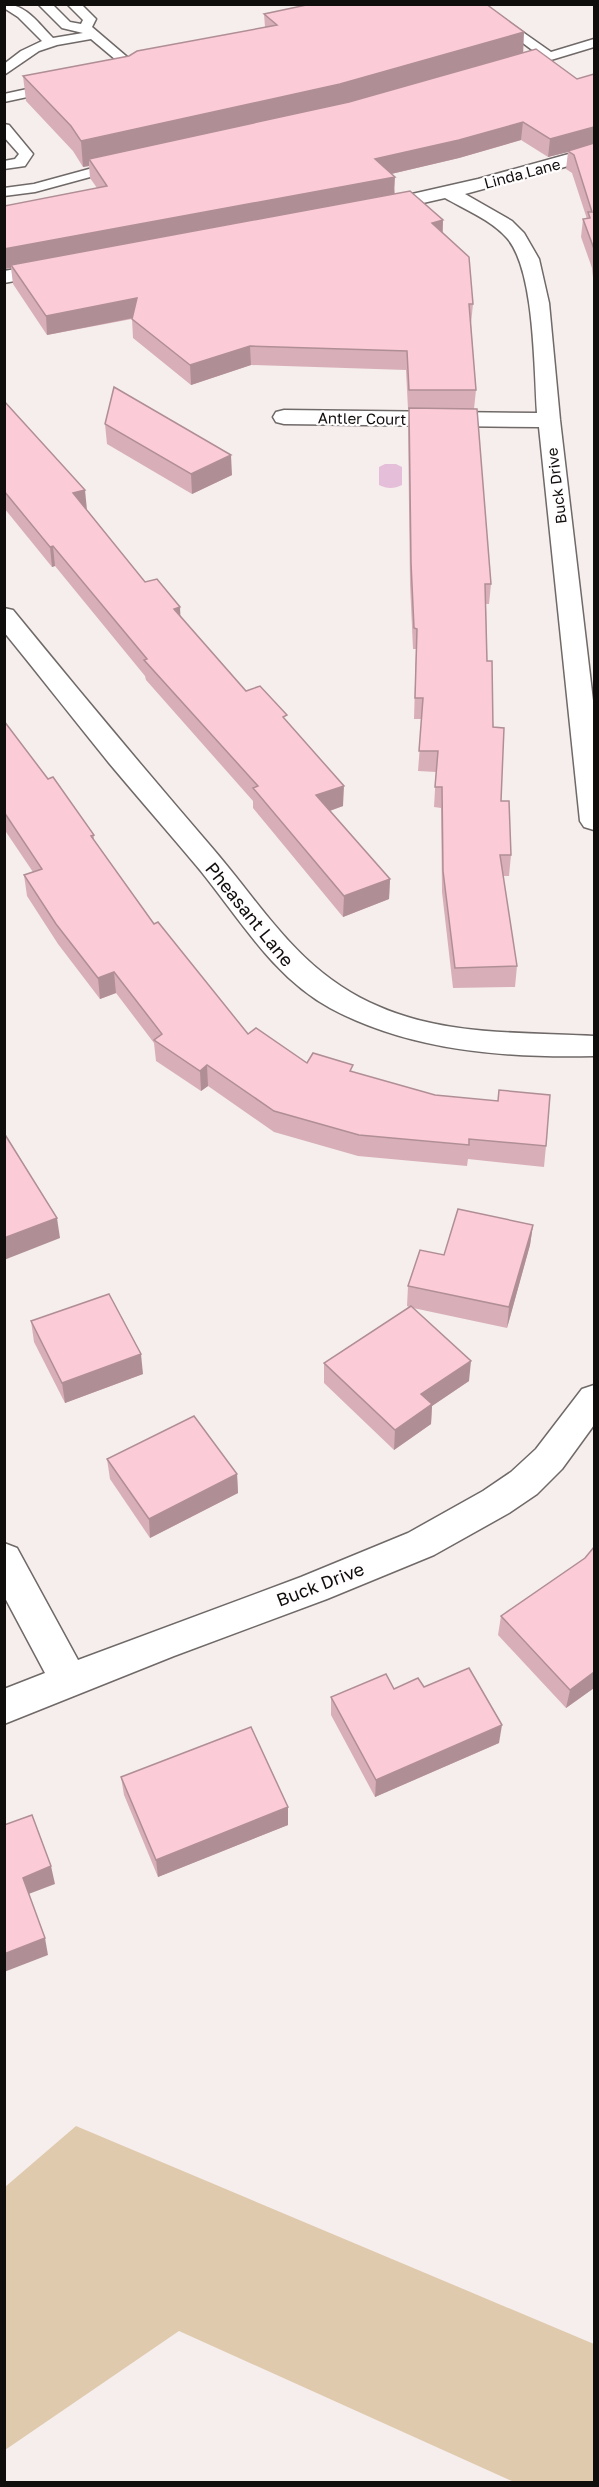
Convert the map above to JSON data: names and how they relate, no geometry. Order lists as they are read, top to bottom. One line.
{"streets":{"street":["Linda Lane","Antler Court","Buck Drive","Pheasant Lane"]},"crossings":[["Linda Lane","Buck Drive"],["Antler Court","Buck Drive"]]}
